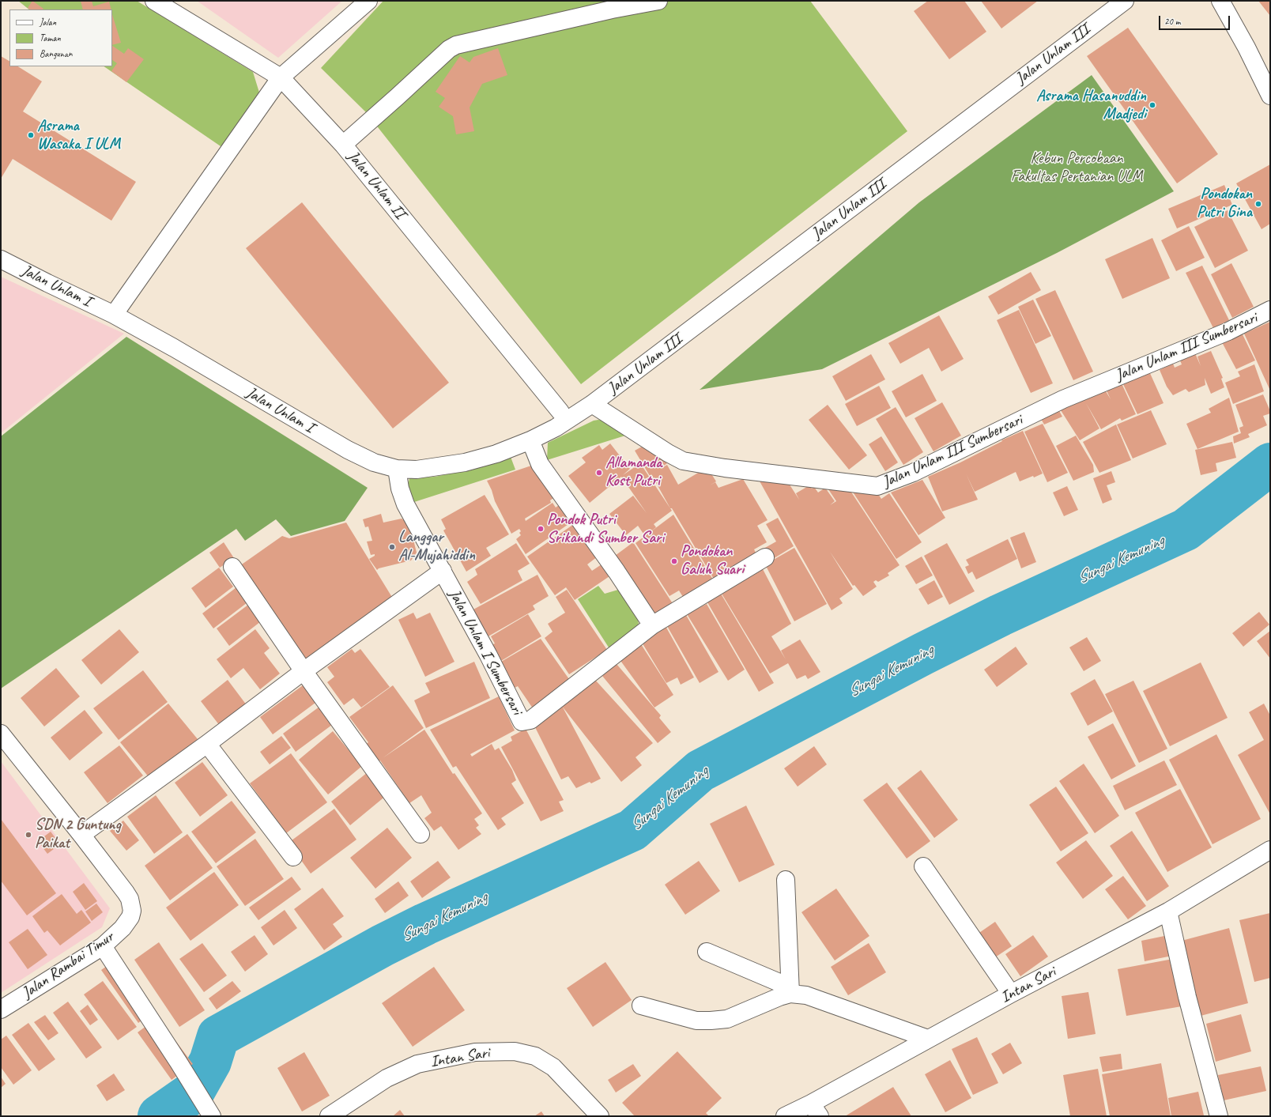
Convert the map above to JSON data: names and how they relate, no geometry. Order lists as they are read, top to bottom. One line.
{"streets":{"street":["Jalan Unlam III","Jalan Unlam II","Jalan Unlam I","Jalan Unlam III Sumbersari","Jalan Unlam I Sumbersari","Jalan Rambai Timur","Intan Sari"]},"crossings":[["Jalan Unlam III","Jalan Unlam II"],["Jalan Unlam III","Jalan Unlam I"],["Jalan Unlam III","Jalan Unlam III Sumbersari"],["Jalan Unlam II","Jalan Unlam I"],["Jalan Unlam I","Jalan Unlam I Sumbersari"]],"water":["Sungai Kemuning"],"parks":["Kebun Percobaan Fakultas Pertanian ULM"],"places":["Asrama Hasanuddin Madjedi","Asrama Wasaka I ULM","Pondokan Putri Gina","Allamanda Kost Putri","Pondok Putri Srikandi Sumber Sari","Langgar Al-Mujahiddin","Pondokan Galuh Suari","SDN 2 Guntung Paikat"],"legend":["Jalan","Taman","Bangunan"],"scale_bar":"20 m"}
